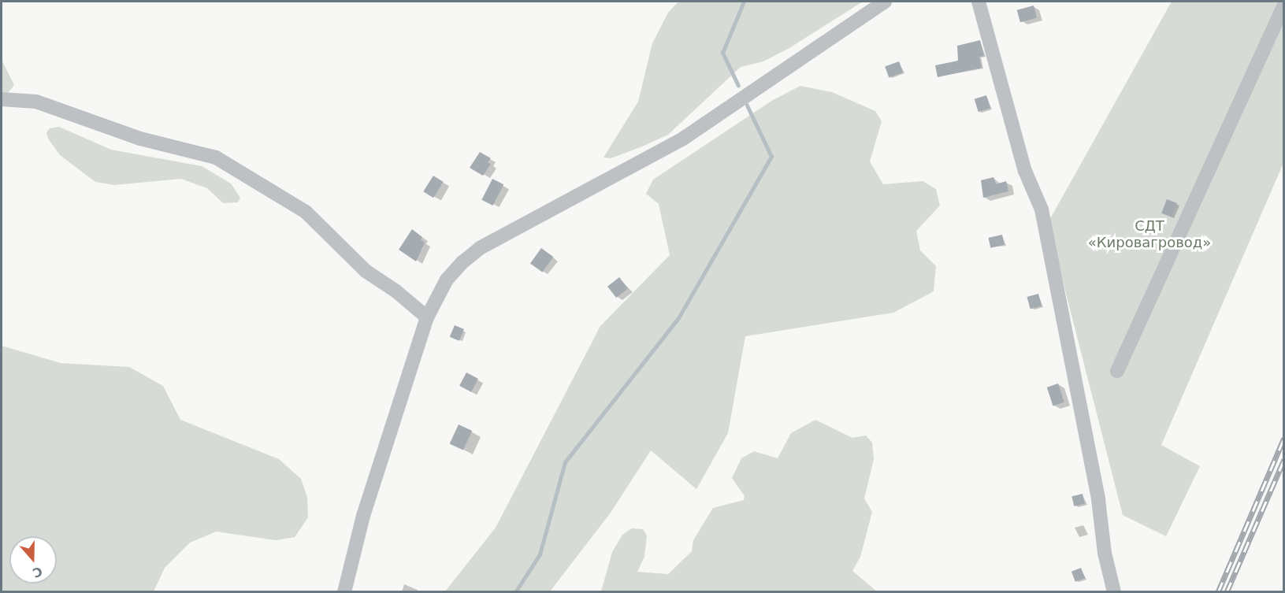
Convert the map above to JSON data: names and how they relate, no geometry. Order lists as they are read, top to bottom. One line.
{"parks":["СДТ «Кировагровод»"],"north":"bottom"}
